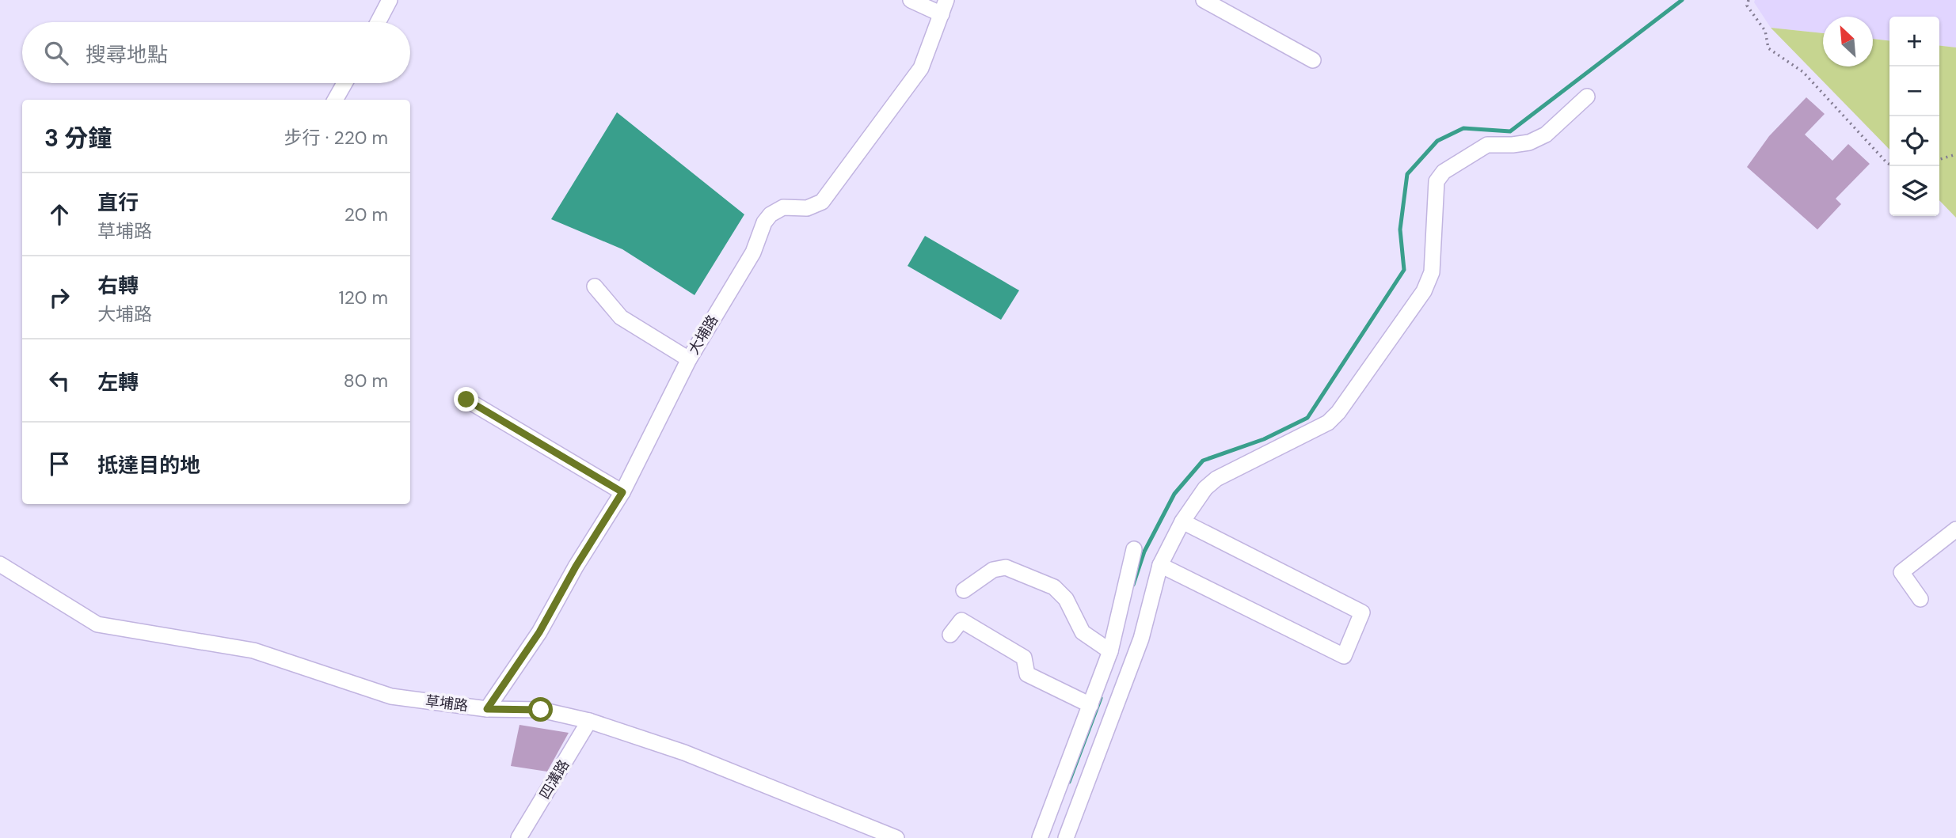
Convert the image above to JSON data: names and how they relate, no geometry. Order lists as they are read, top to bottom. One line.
{"streets":{"street":["大埔路","草埔路","四溝路"]},"crossings":[["大埔路","草埔路"],["草埔路","四溝路"]],"north":"top left","page":{"map_buttons":["+","−"],"search":"搜尋地點","heading":["3 分鐘","步行 · 220 m"],"list":[["直行","草埔路","20 m"],["右轉","大埔路","120 m"],["左轉","80 m"],"抵達目的地"]}}
